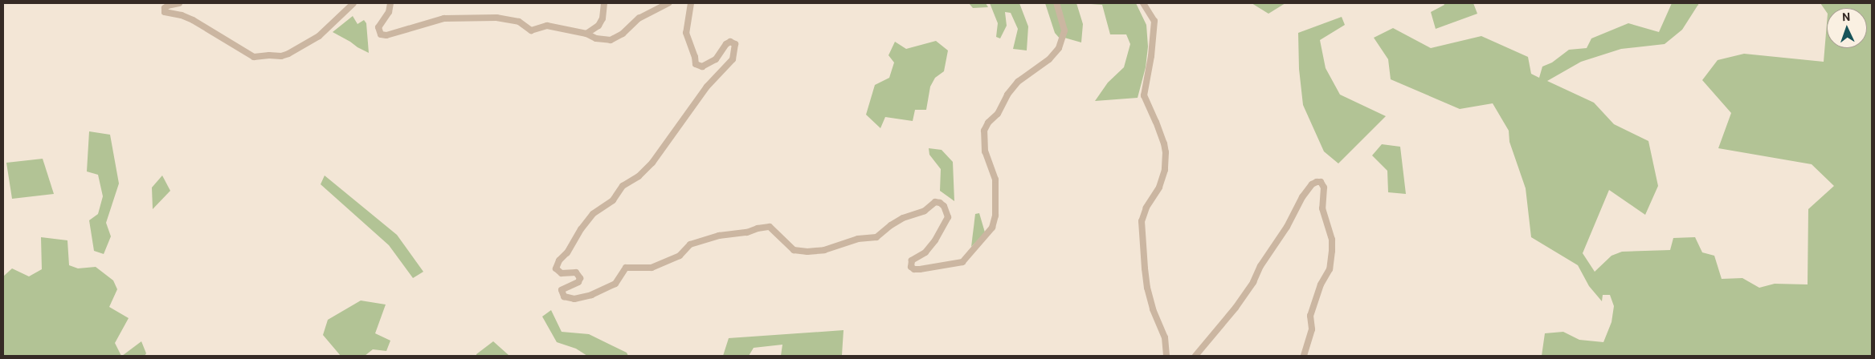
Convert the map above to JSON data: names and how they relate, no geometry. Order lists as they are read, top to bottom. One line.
{"north":"top"}
